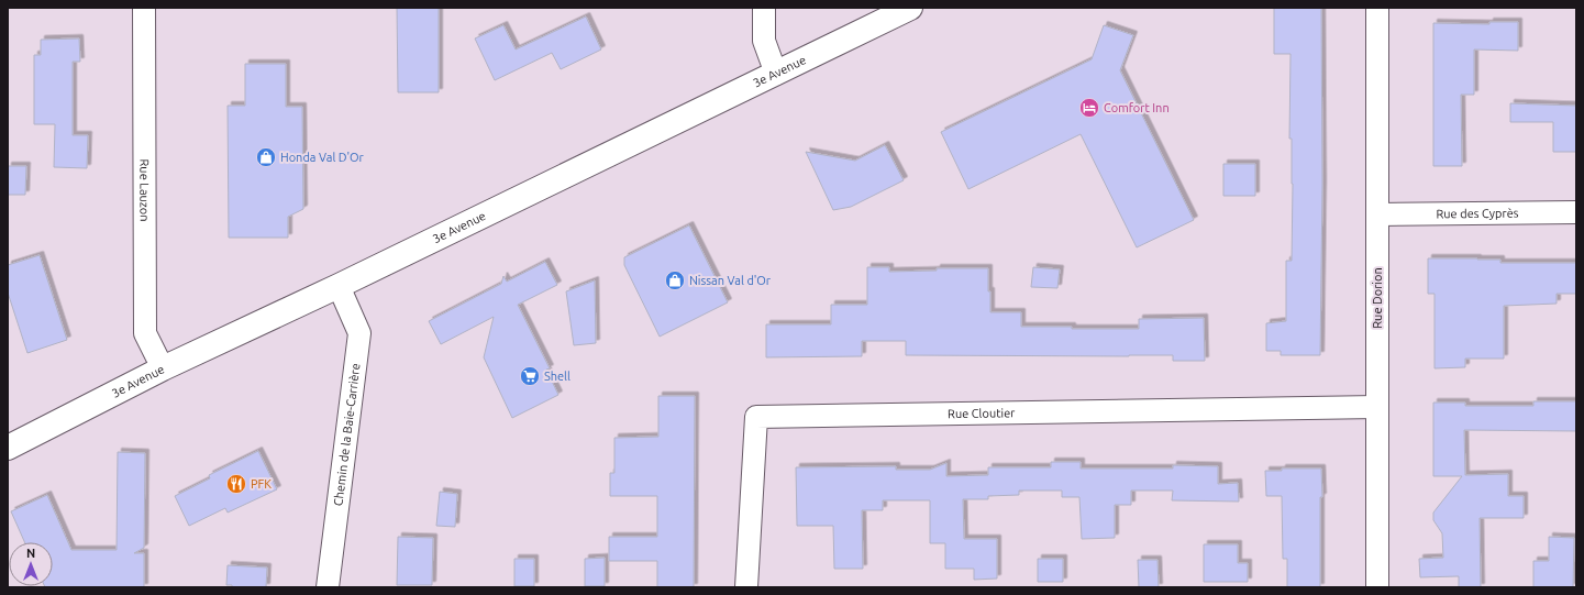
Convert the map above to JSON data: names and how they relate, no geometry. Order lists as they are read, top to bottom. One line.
{"streets":{"main road":["3e Avenue"],"street":["Rue Lauzon","Rue des Cyprès","Rue Dorion","Rue Cloutier","Chemin de la Baie-Carrière"]},"crossings":[["3e Avenue","Rue Lauzon"],["3e Avenue","Chemin de la Baie-Carrière"],["Rue des Cyprès","Rue Dorion"],["Rue Dorion","Rue Cloutier"]],"places":{"hotel":["Comfort Inn"],"shop":["Honda Val D'Or","Nissan Val d'Or"],"supermarket":["Shell"],"restaurant":["PFK"]},"north":"top"}
